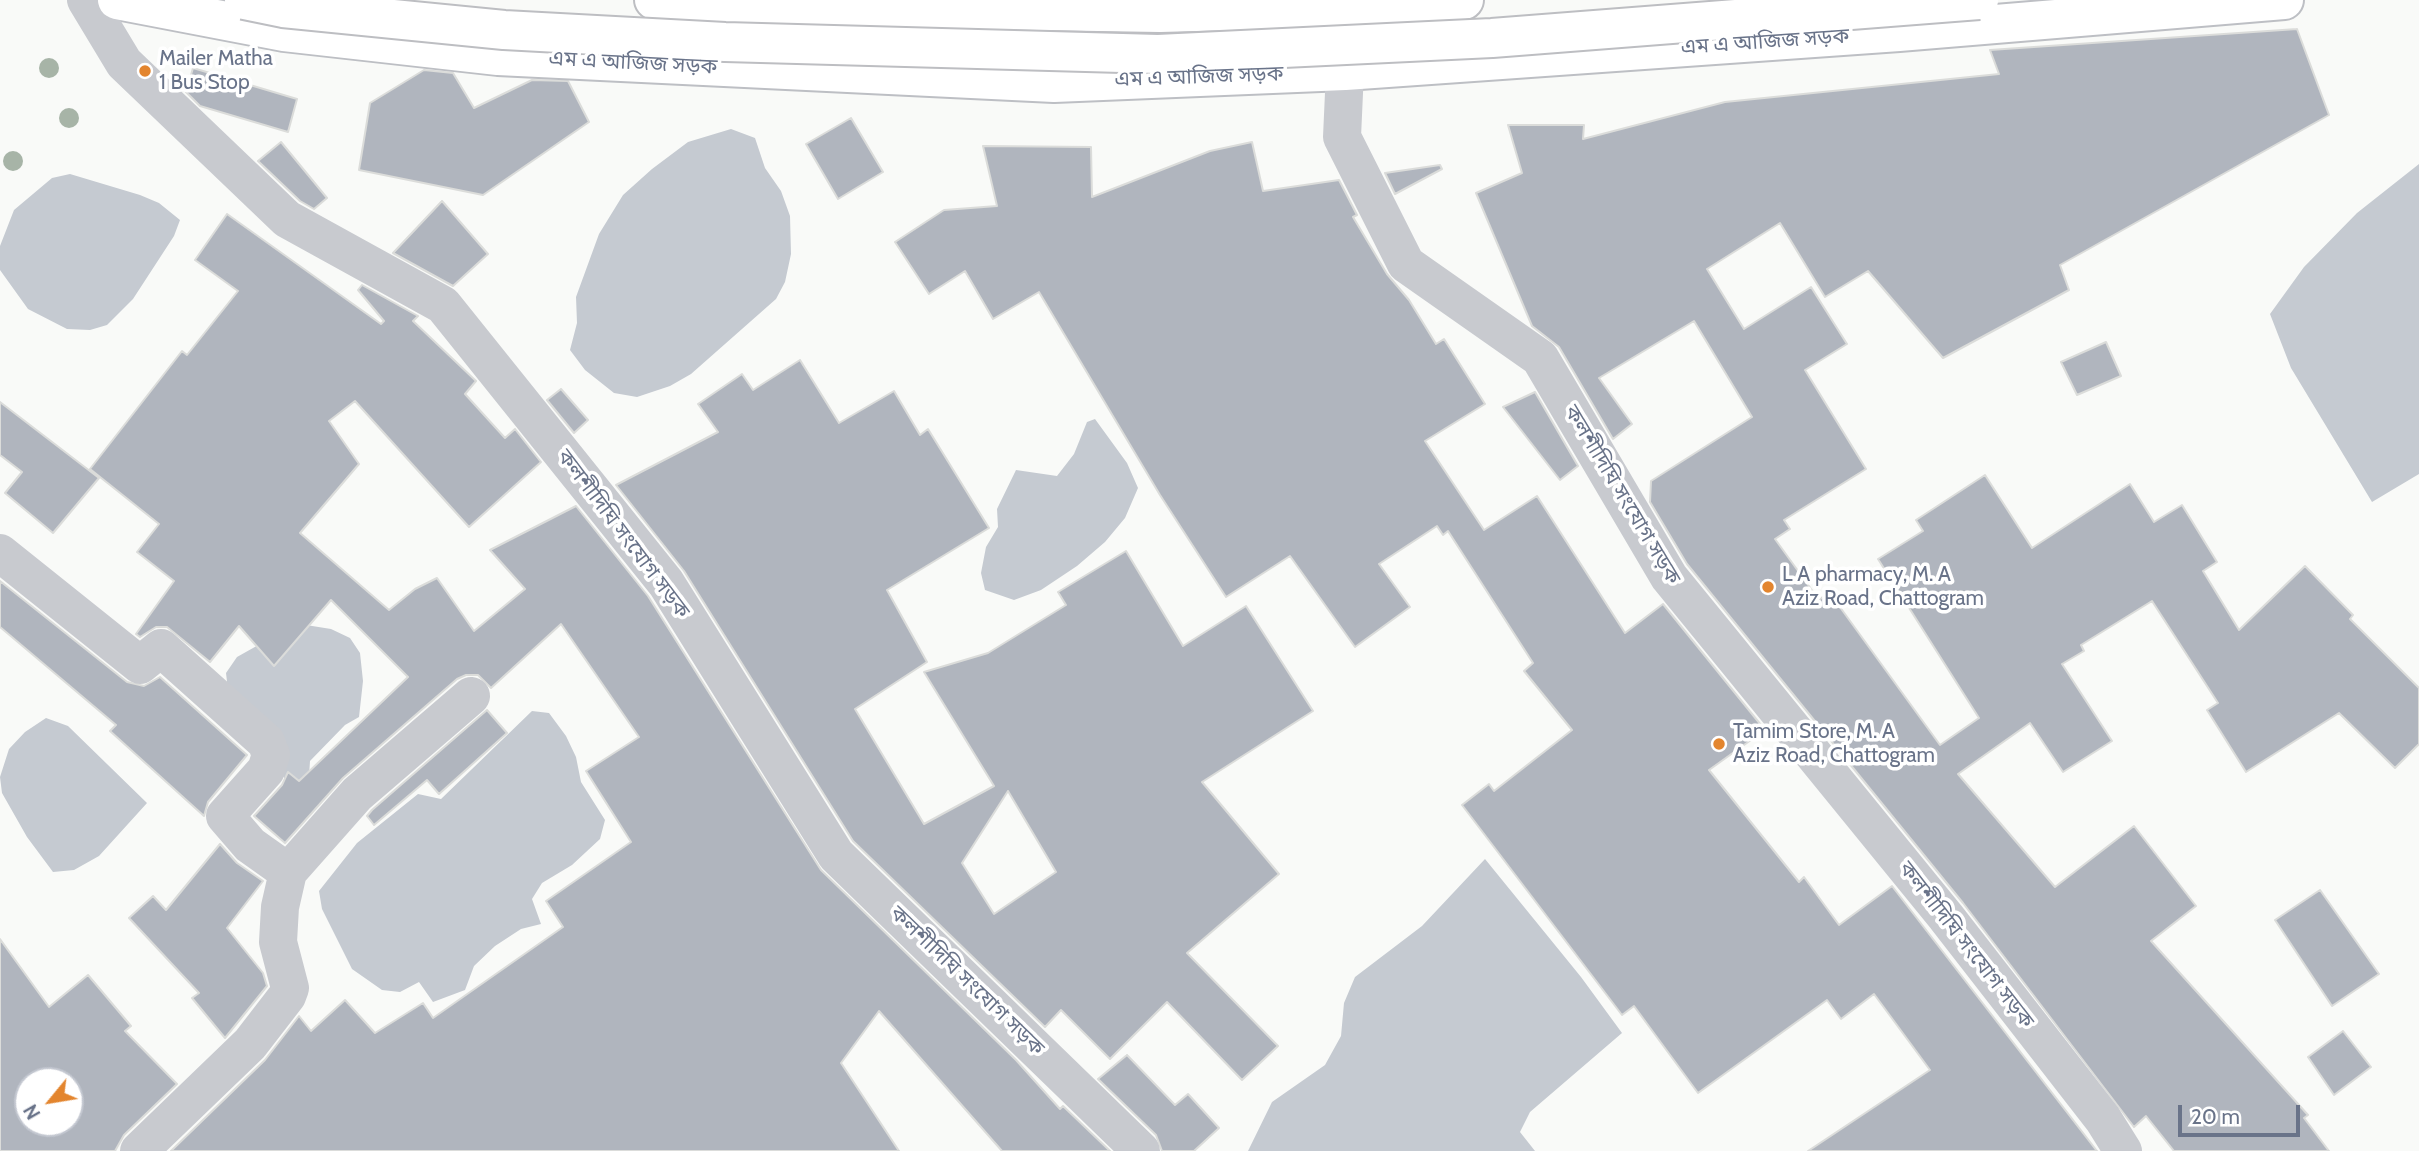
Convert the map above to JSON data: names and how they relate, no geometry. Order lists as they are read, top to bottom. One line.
{"streets":{"main road":["এম এ আজিজ সড়ক"],"street":["কলশীদিঘি সংযোগ সড়ক"]},"crossings":[["এম এ আজিজ সড়ক","কলশীদিঘি সংযোগ সড়ক"]],"places":["Mailer Matha 1 Bus Stop","L A pharmacy, M. A Aziz Road, Chattogram","Tamim Store, M. A Aziz Road, Chattogram"],"scale_bar":"20 m","north":"bottom left"}
